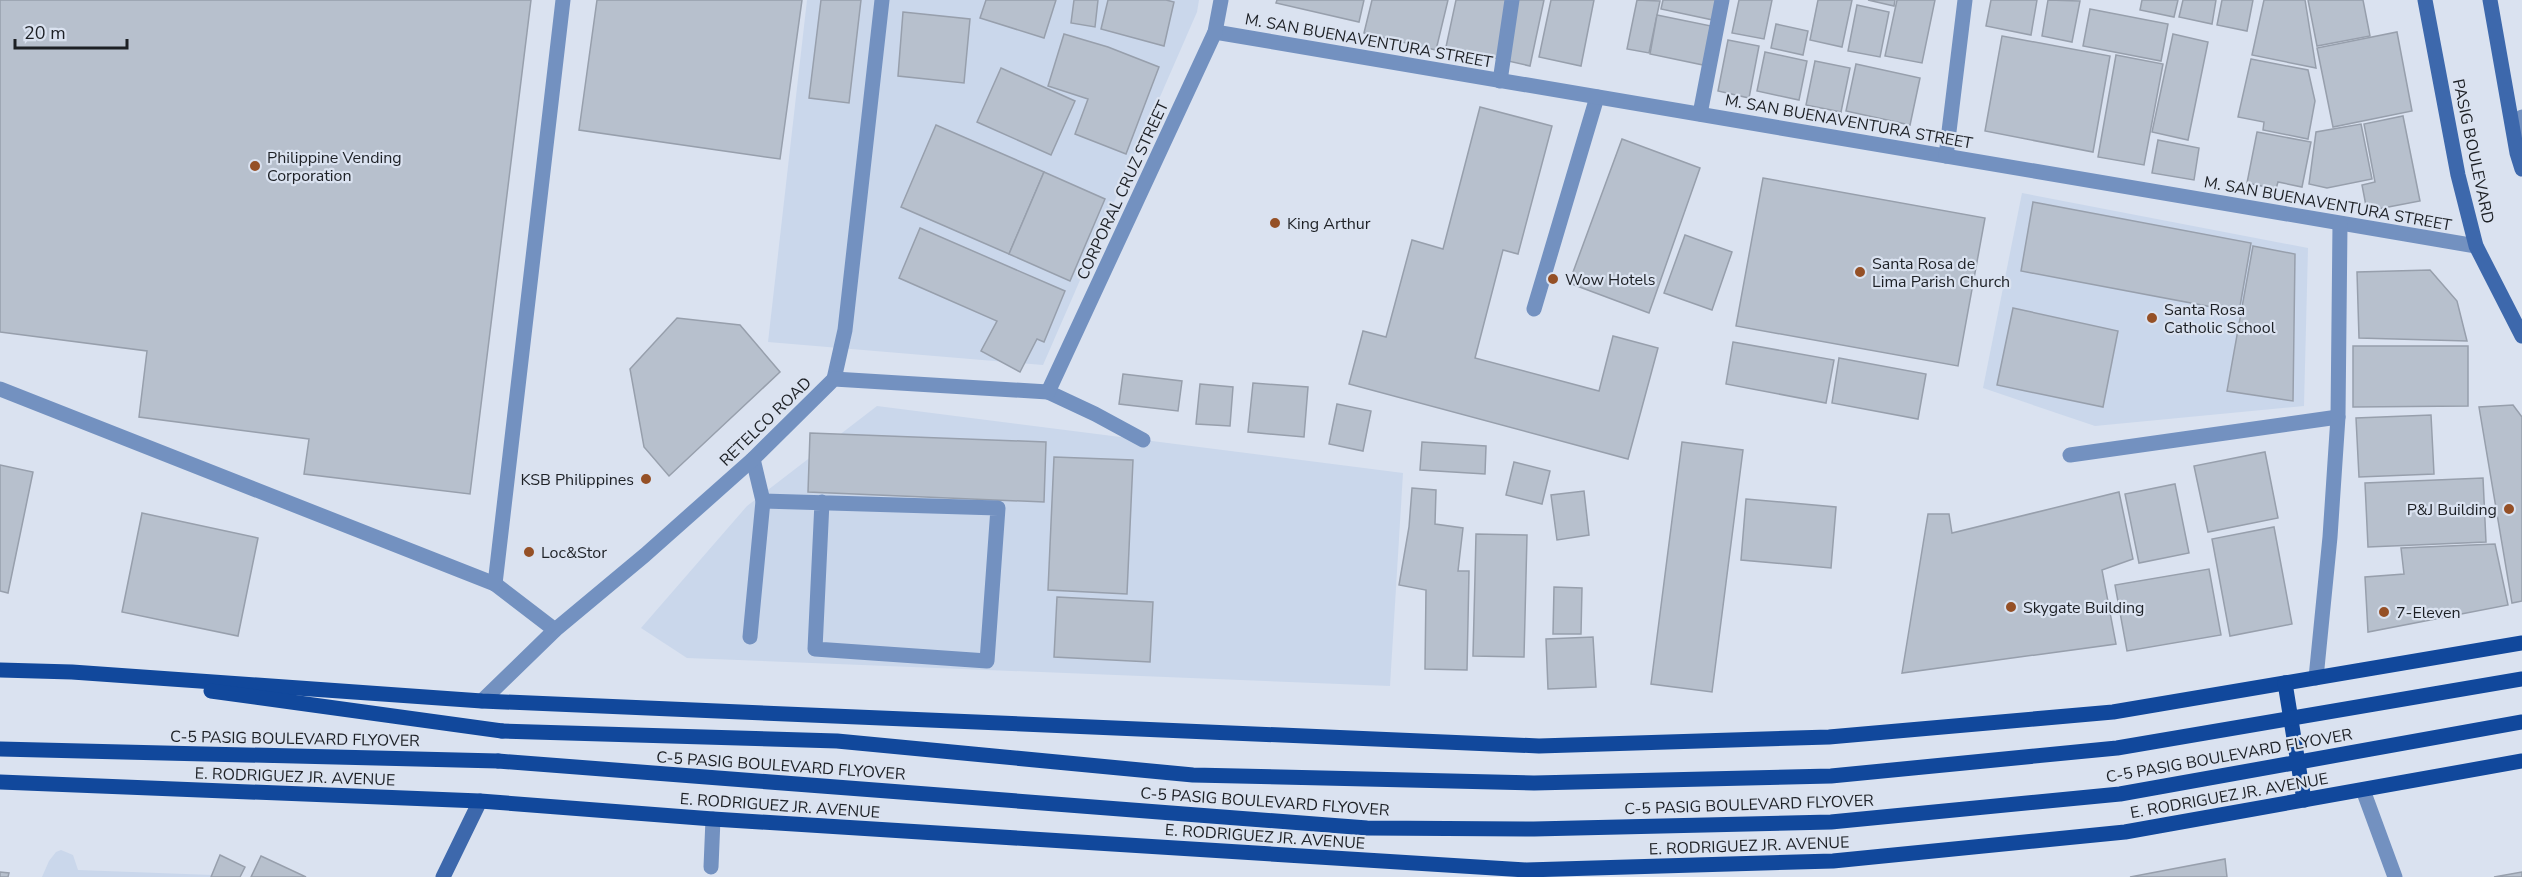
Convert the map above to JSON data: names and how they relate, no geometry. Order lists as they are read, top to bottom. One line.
{"streets":{"main road":["PASIG BOULEVARD","C-5 PASIG BOULEVARD FLYOVER","E. RODRIGUEZ JR. AVENUE"],"street":["M. SAN BUENAVENTURA STREET","CORPORAL CRUZ STREET","RETELCO ROAD"]},"crossings":[["M. SAN BUENAVENTURA STREET","PASIG BOULEVARD"],["M. SAN BUENAVENTURA STREET","CORPORAL CRUZ STREET"],["CORPORAL CRUZ STREET","RETELCO ROAD"]],"places":["Philippine Vending Corporation","King Arthur","Santa Rosa de Lima Parish Church","Wow Hotels","Santa Rosa Catholic School","KSB Philippines","P&J Building","Loc&Stor","Skygate Building","7-Eleven"],"scale_bar":"20 m"}
